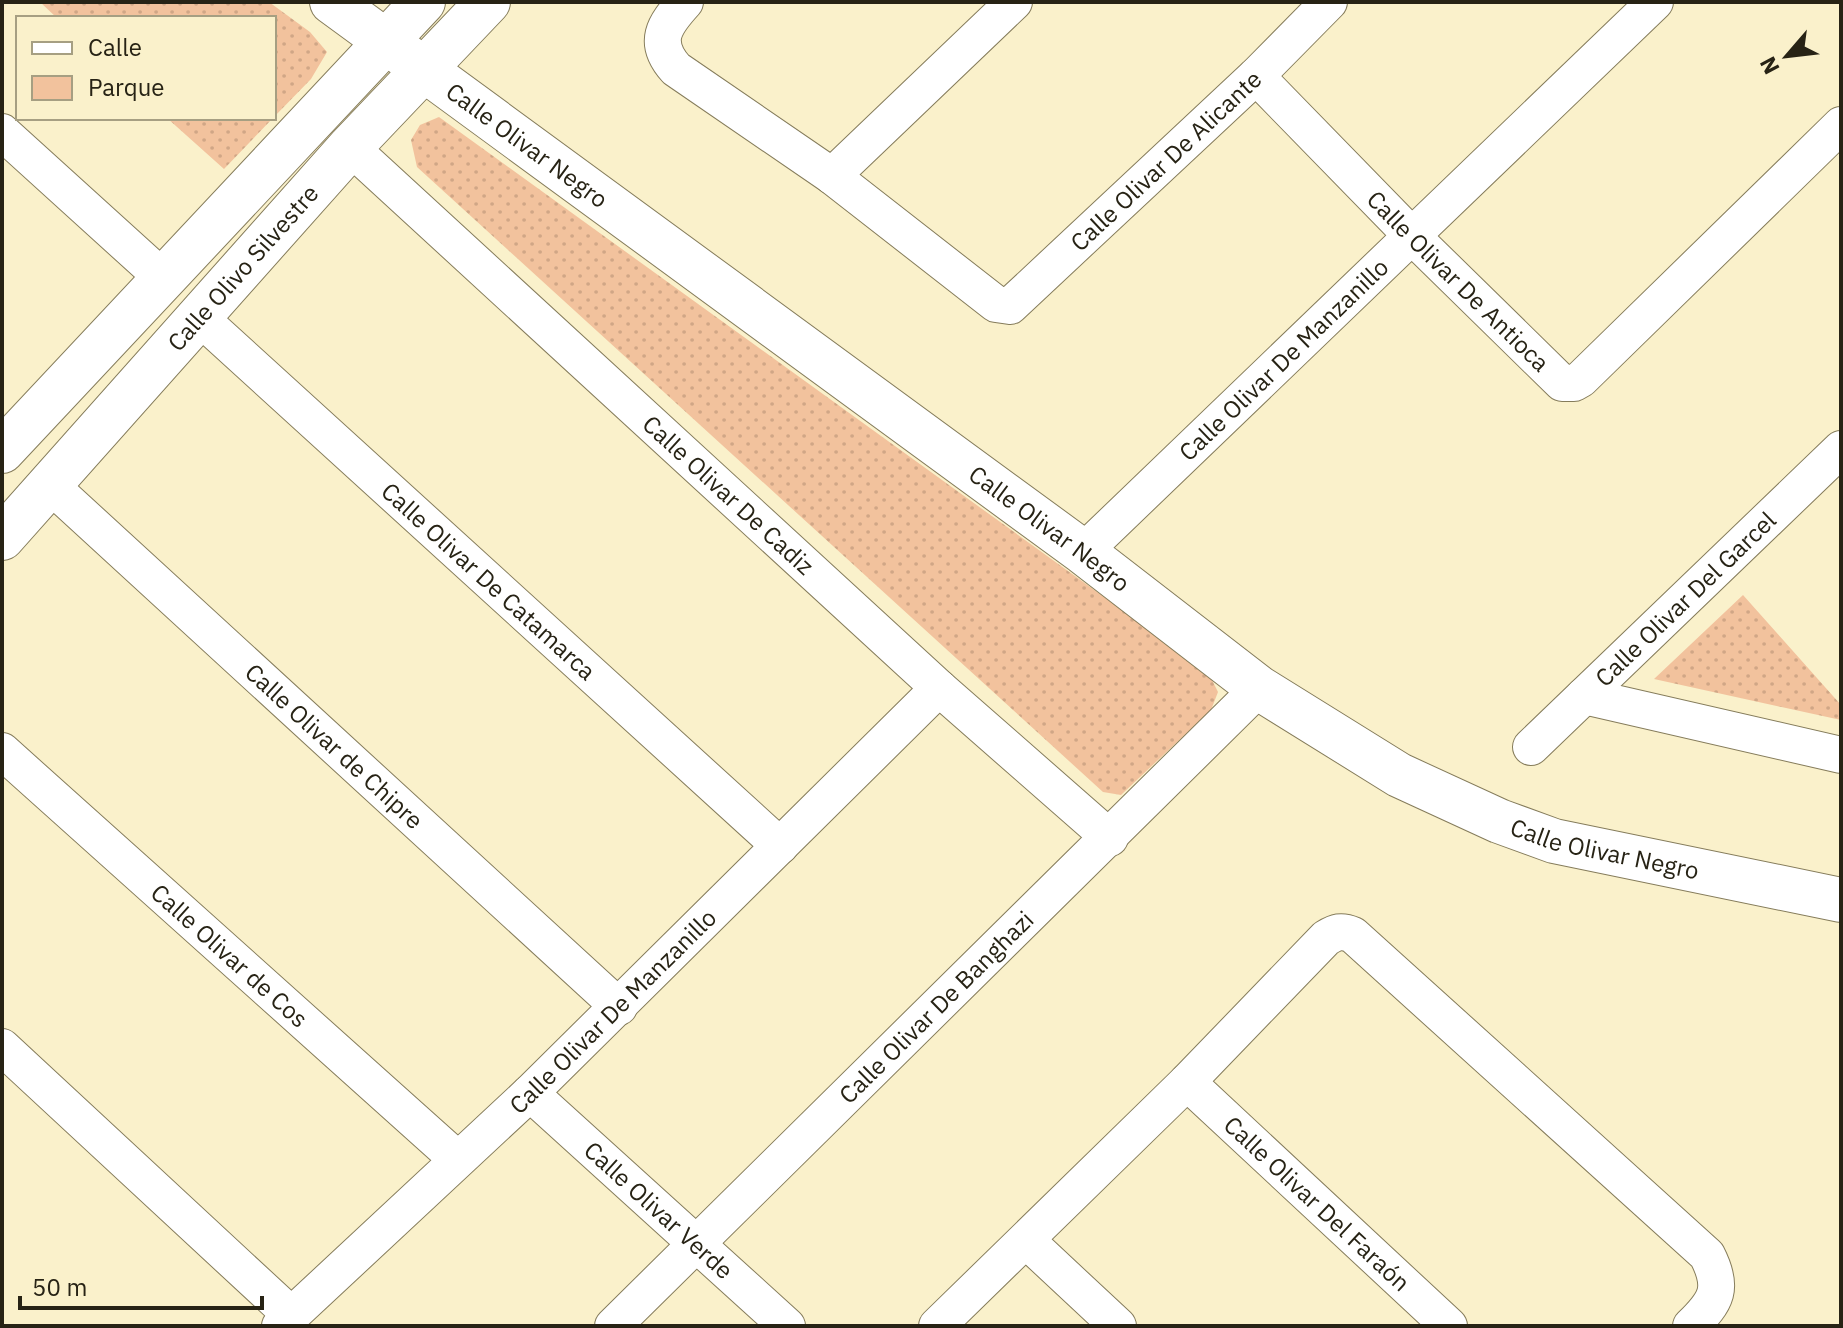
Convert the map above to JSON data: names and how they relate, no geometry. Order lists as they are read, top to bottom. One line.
{"streets":{"street":["Calle Olivar Negro","Calle Olivar De Alicante","Calle Olivo Silvestre","Calle Olivar De Antioca","Calle Olivar De Manzanillo","Calle Olivar De Cadiz","Calle Olivar De Catamarca","Calle Olivar Del Garcel","Calle Olivar de Chipre","Calle Olivar de Cos","Calle Olivar De Banghazi","Calle Olivar Del Faraón","Calle Olivar Verde"]},"crossings":[["Calle Olivar Negro","Calle Olivo Silvestre"],["Calle Olivar Negro","Calle Olivar De Manzanillo"],["Calle Olivar Negro","Calle Olivar De Banghazi"],["Calle Olivar De Alicante","Calle Olivar De Antioca"],["Calle Olivo Silvestre","Calle Olivar De Cadiz"],["Calle Olivo Silvestre","Calle Olivar De Catamarca"],["Calle Olivo Silvestre","Calle Olivar de Chipre"],["Calle Olivar De Antioca","Calle Olivar De Manzanillo"],["Calle Olivar De Manzanillo","Calle Olivar De Cadiz"],["Calle Olivar De Manzanillo","Calle Olivar De Catamarca"],["Calle Olivar De Manzanillo","Calle Olivar de Chipre"],["Calle Olivar De Manzanillo","Calle Olivar de Cos"],["Calle Olivar De Manzanillo","Calle Olivar Verde"],["Calle Olivar De Cadiz","Calle Olivar De Banghazi"],["Calle Olivar De Banghazi","Calle Olivar Verde"]],"legend":["Calle","Parque"],"scale_bar":"50 m","north":"bottom left"}
